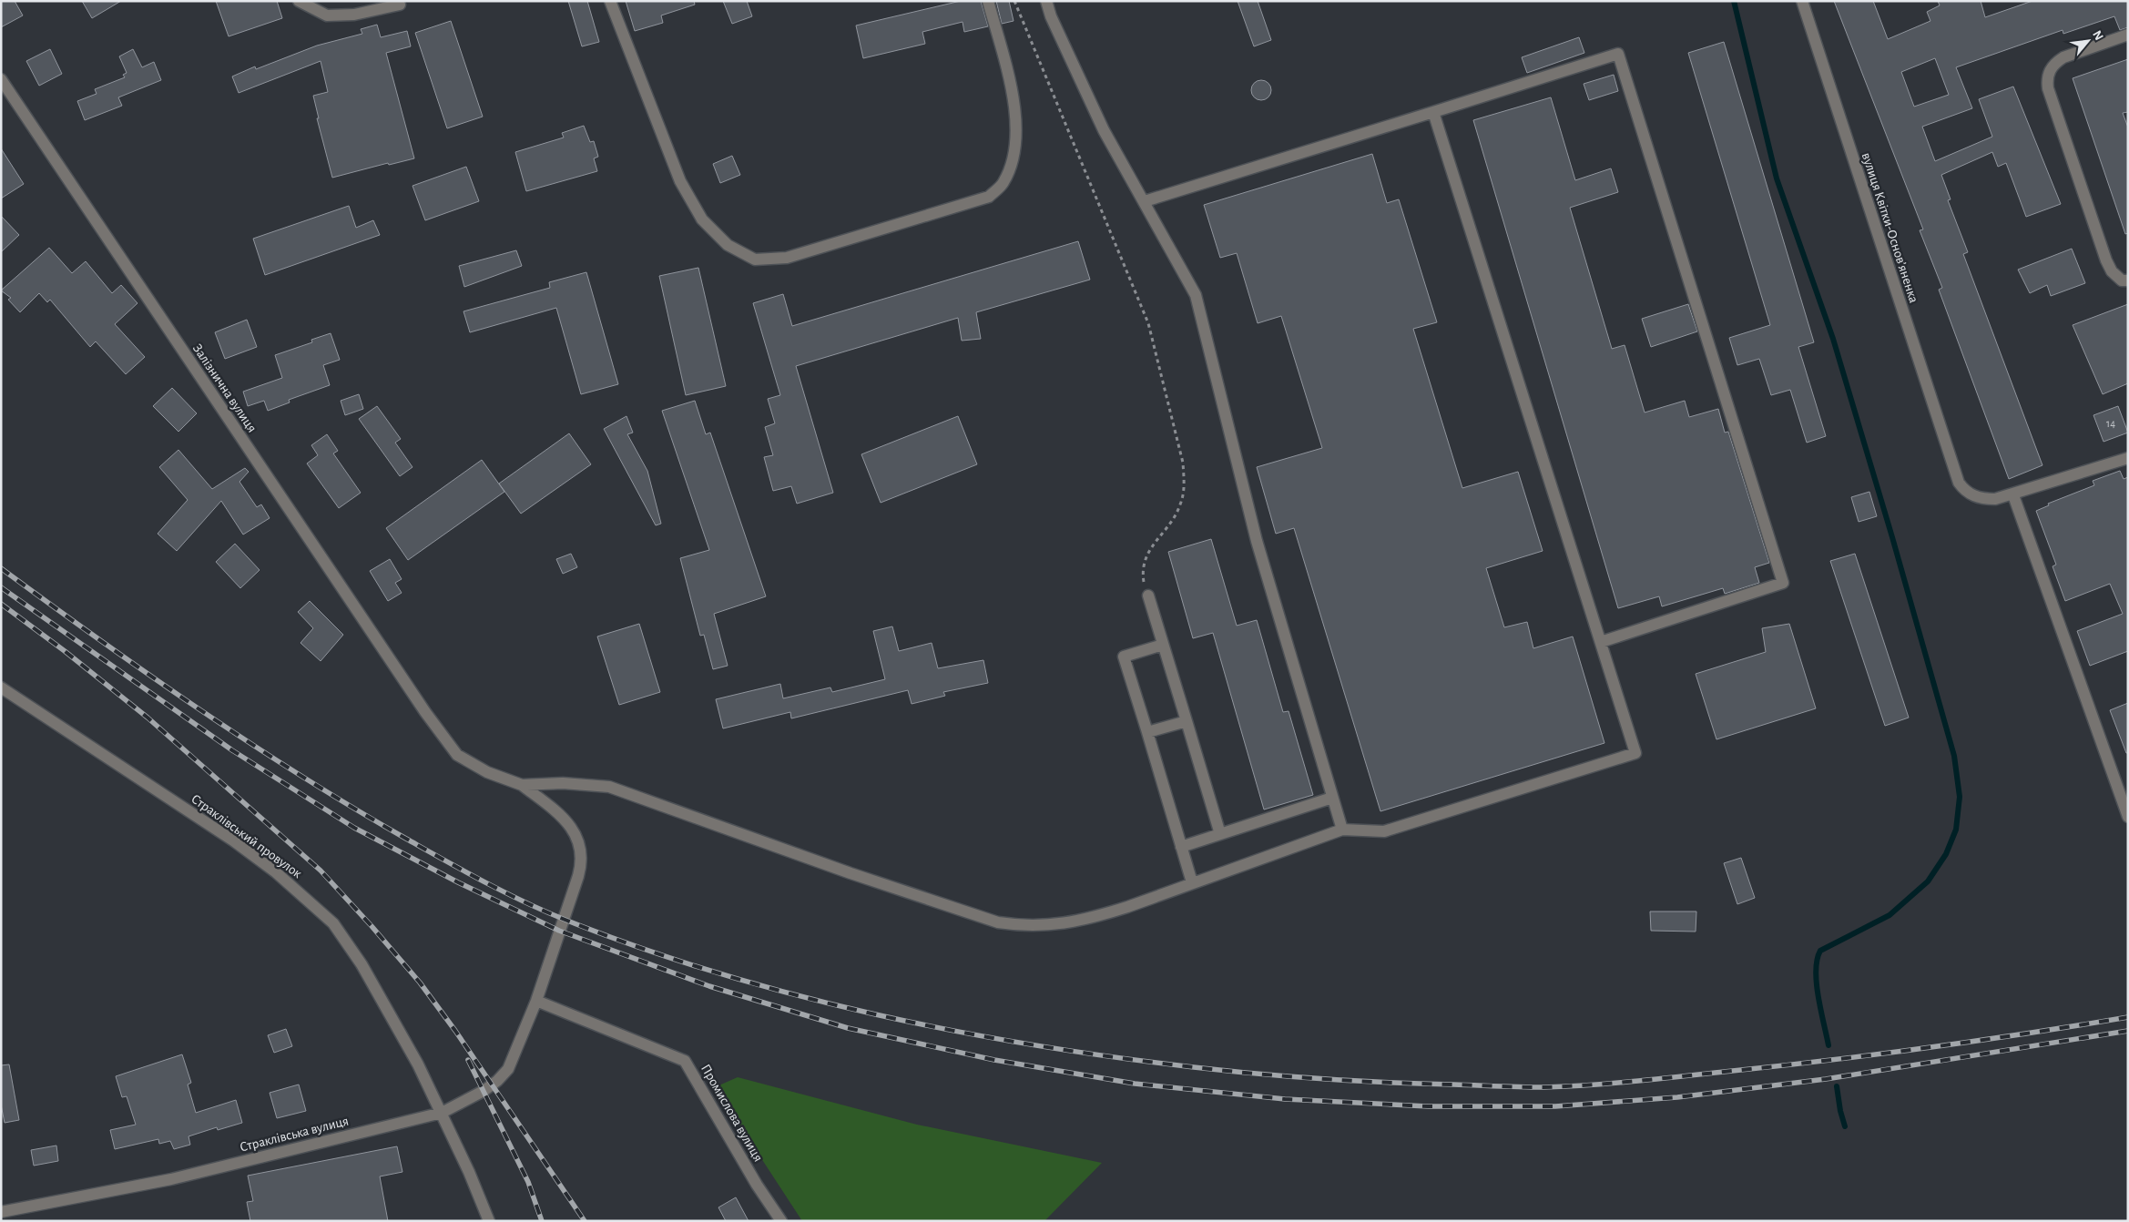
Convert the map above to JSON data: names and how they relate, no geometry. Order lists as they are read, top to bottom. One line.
{"streets":{"street":["вулиця Квітки-Основʼяненка","Залізнична вулиця","Страклівський провулок","Промислова вулиця","Страклівська вулиця"]},"crossings":[["Залізнична вулиця","Страклівська вулиця"],["Страклівський провулок","Страклівська вулиця"],["Промислова вулиця","Страклівська вулиця"]],"house_numbers":["14"],"north":"top right"}
